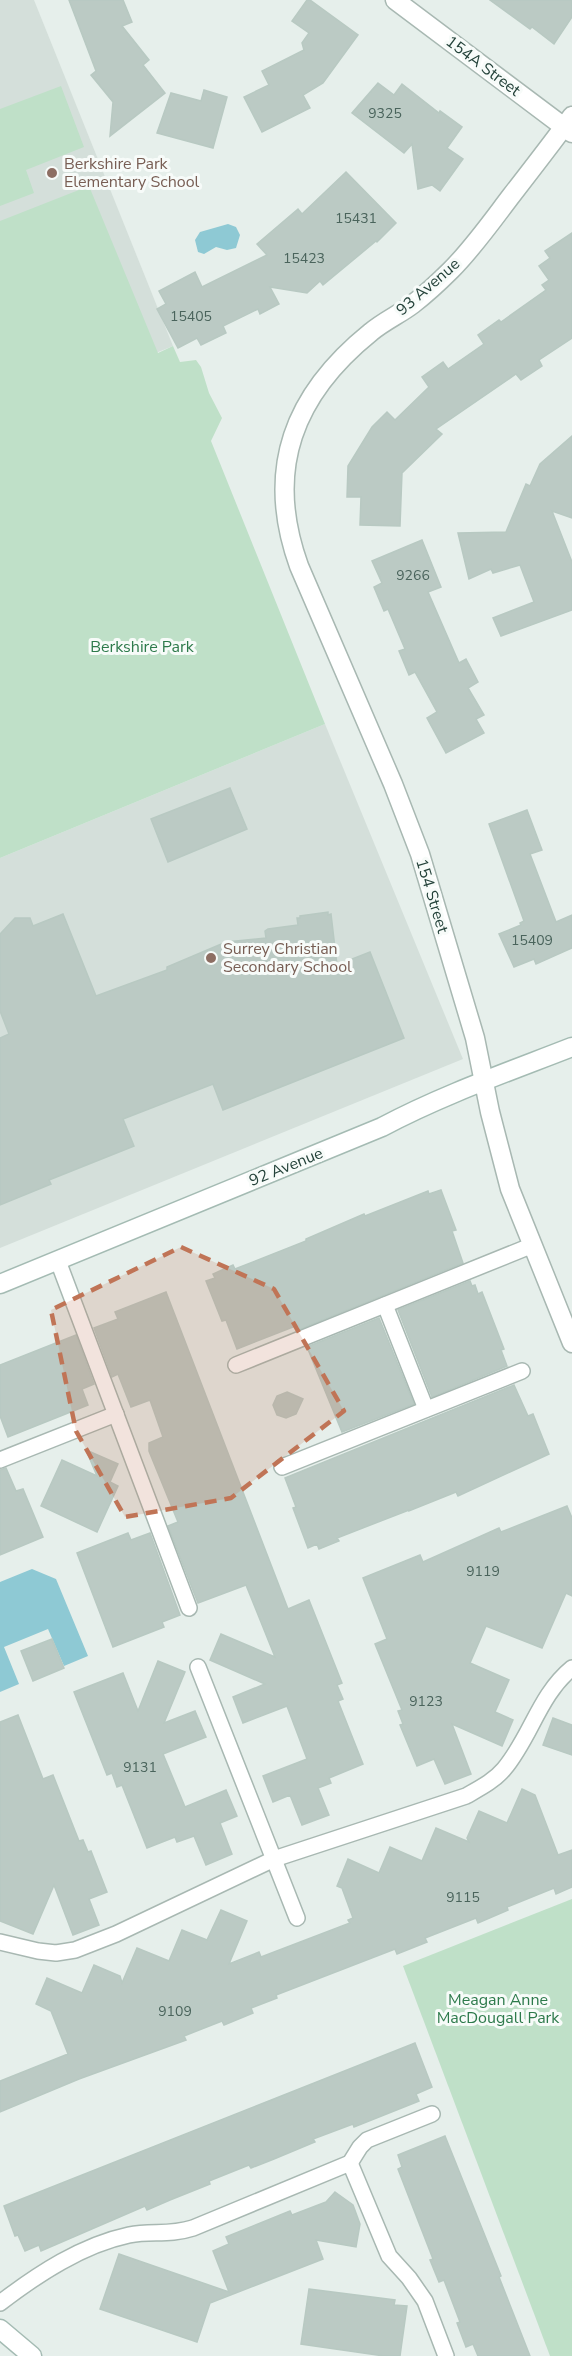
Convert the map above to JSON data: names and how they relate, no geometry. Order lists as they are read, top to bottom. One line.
{"streets":{"street":["154A Street","93 Avenue","154 Street","92 Avenue"]},"crossings":[["154A Street","93 Avenue"],["93 Avenue","154 Street"],["154 Street","92 Avenue"]],"parks":["Berkshire Park","Meagan Anne MacDougall Park"],"places":["Berkshire Park Elementary School","Surrey Christian Secondary School"],"house_numbers":["9325","15431","15423","15405","9266","15409","9119","9123","9131","9115","9109"]}
